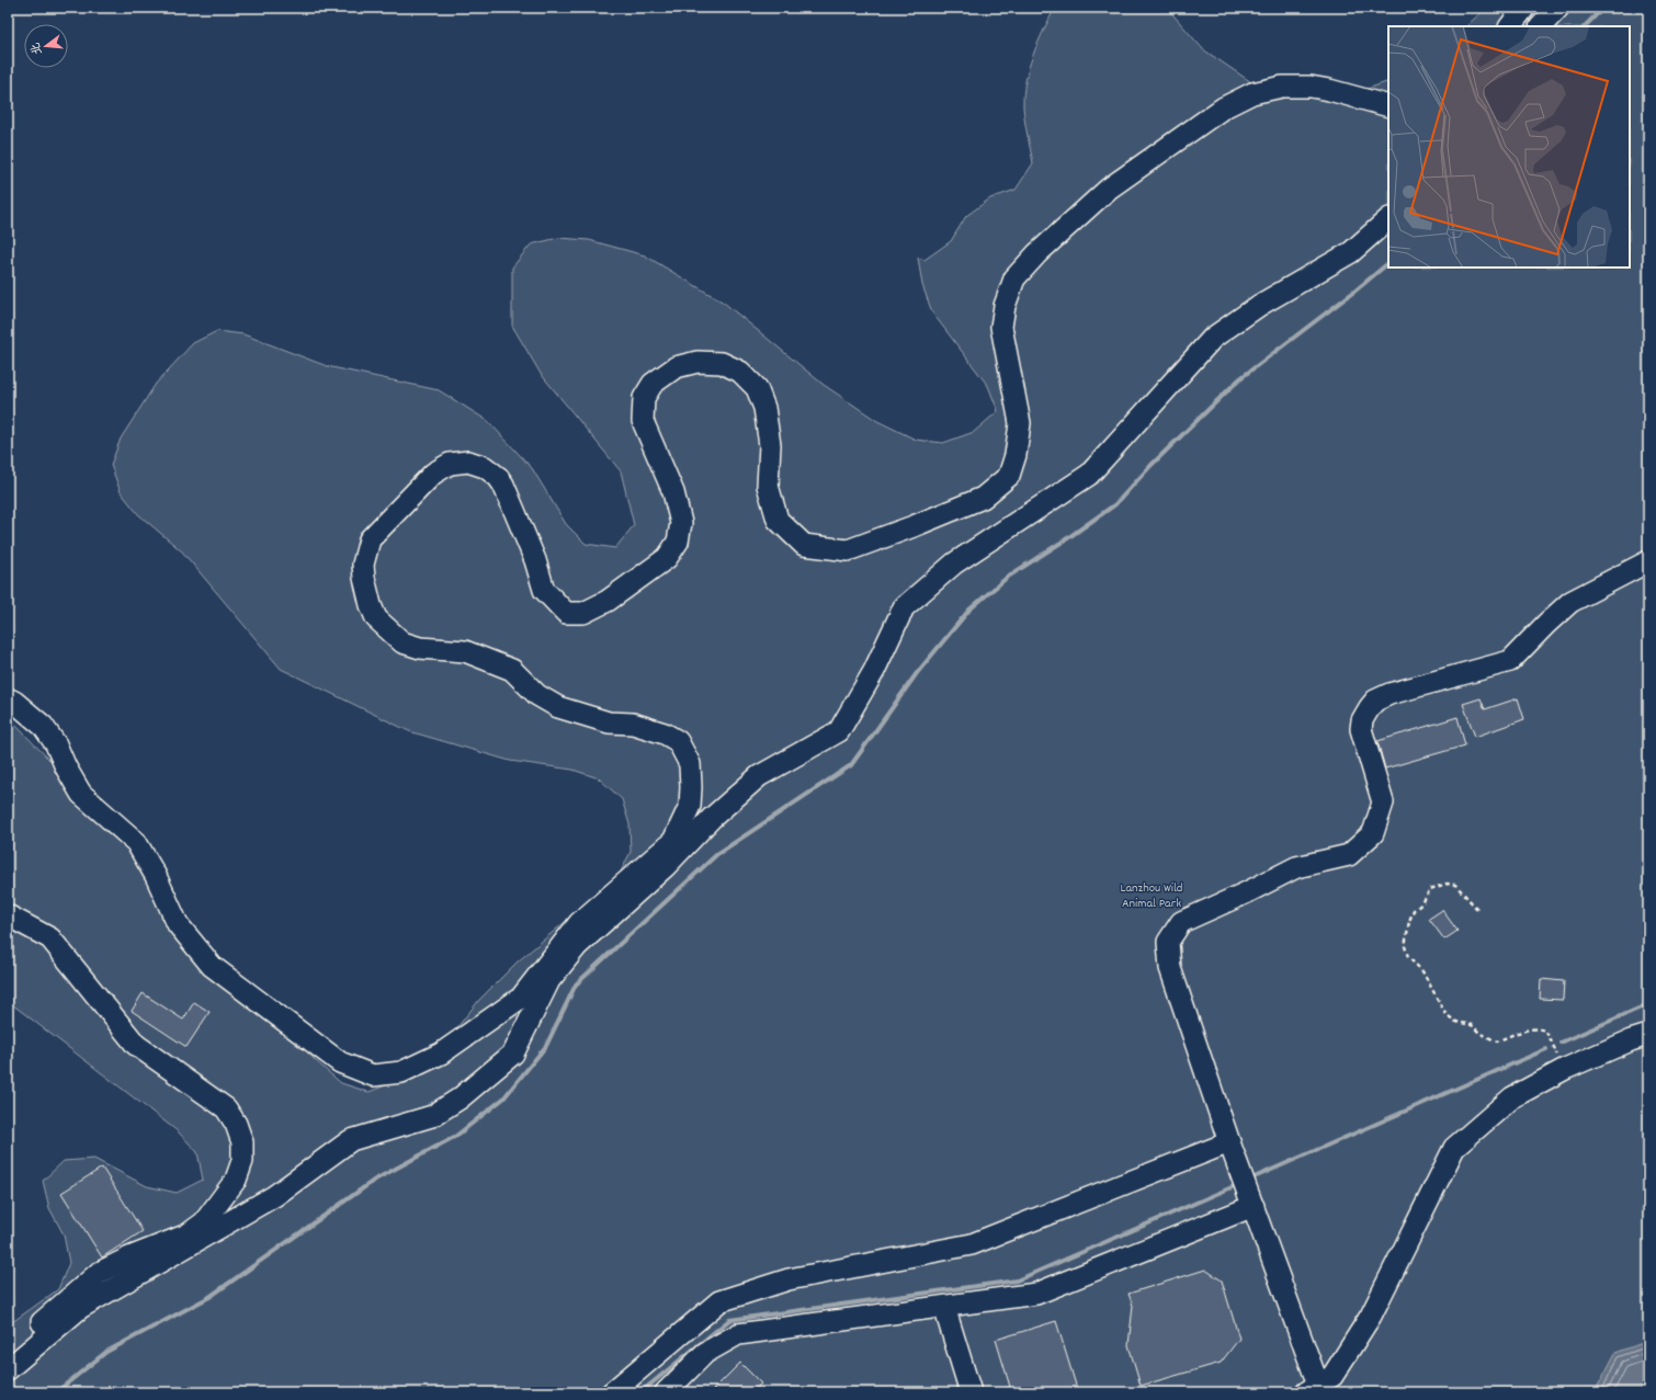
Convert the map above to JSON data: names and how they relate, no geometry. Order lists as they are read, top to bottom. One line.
{"parks":["Lanzhou Wild Animal Park"],"north":"left"}
